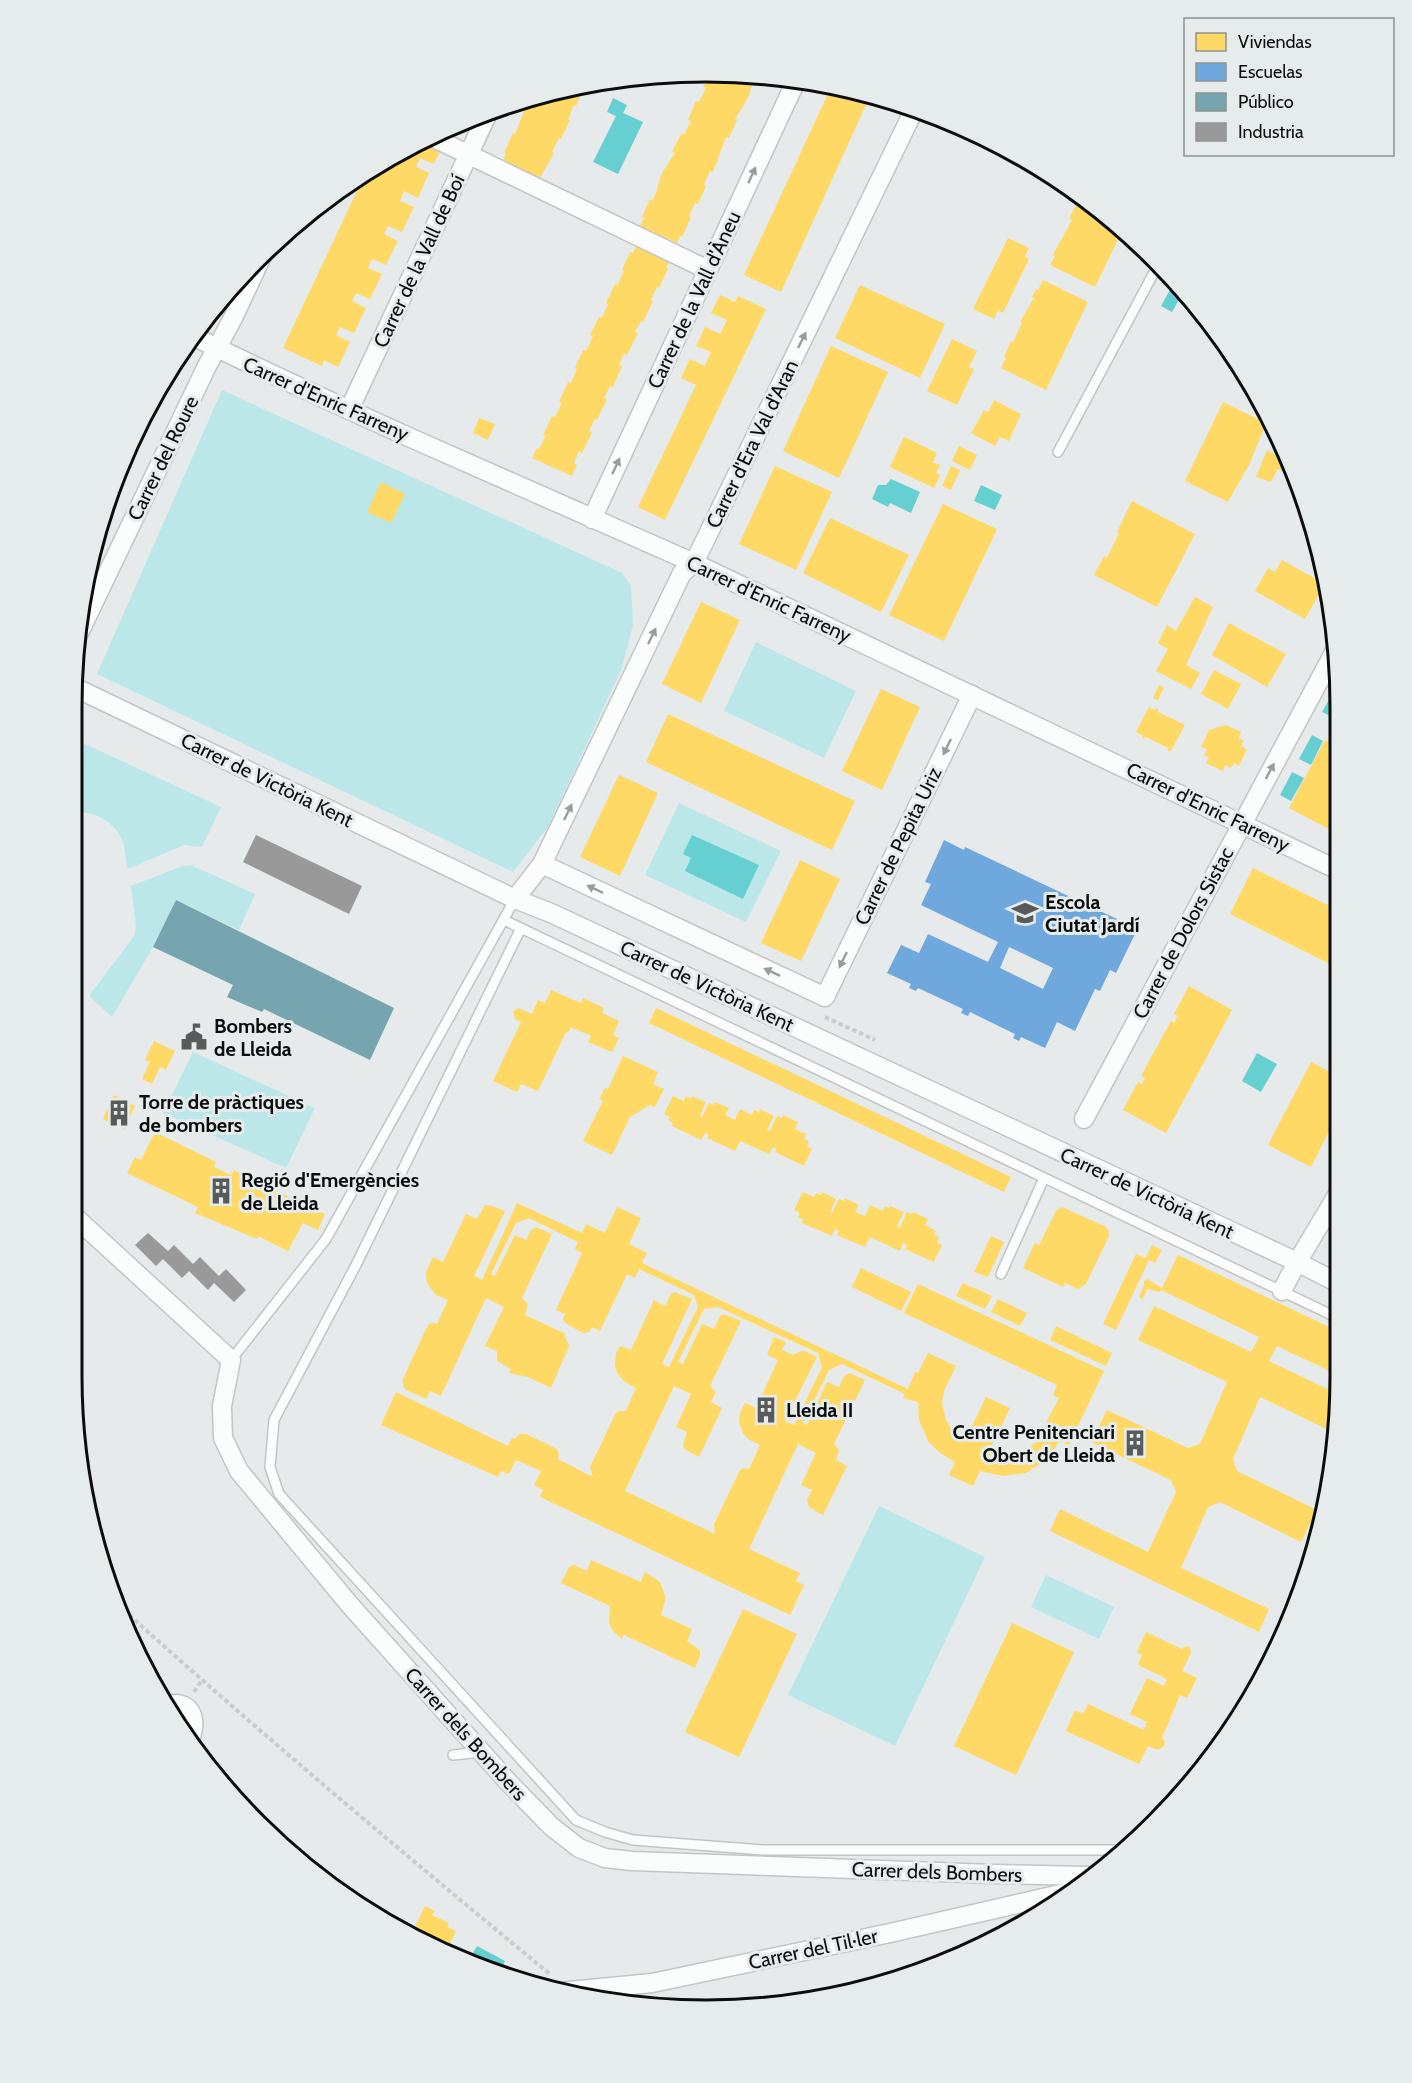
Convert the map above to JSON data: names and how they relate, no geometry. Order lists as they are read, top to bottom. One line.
{"streets":{"street":["Carrer de la Vall de Boí","Carrer de la Vall d'Àneu","Carrer d'Enric Farreny","Carrer d'Era Val d'Aran","Carrer del Roure","Carrer de Victòria Kent","Carrer de Pepita Uriz","Carrer de Dolors Sistac","Carrer dels Bombers","Carrer del Til·ler"]},"crossings":[["Carrer de la Vall de Boí","Carrer d'Enric Farreny"],["Carrer de la Vall d'Àneu","Carrer d'Enric Farreny"],["Carrer d'Enric Farreny","Carrer d'Era Val d'Aran"],["Carrer d'Enric Farreny","Carrer del Roure"],["Carrer d'Enric Farreny","Carrer de Pepita Uriz"],["Carrer d'Enric Farreny","Carrer de Dolors Sistac"],["Carrer d'Era Val d'Aran","Carrer de Victòria Kent"],["Carrer d'Era Val d'Aran","Carrer dels Bombers"],["Carrer de Victòria Kent","Carrer de Pepita Uriz"]],"one_way":["Carrer de la Vall d'Àneu","Carrer d'Era Val d'Aran","Carrer de Pepita Uriz"],"places":{"school or university":["Escola Ciutat Jardí"],"public building":["Bombers de Lleida"],"building":["Torre de pràctiques de bombers","Regió d'Emergències de Lleida","Lleida II","Centre Penitenciari Obert de Lleida"]},"legend":["Viviendas","Escuelas","Público","Industria"]}
